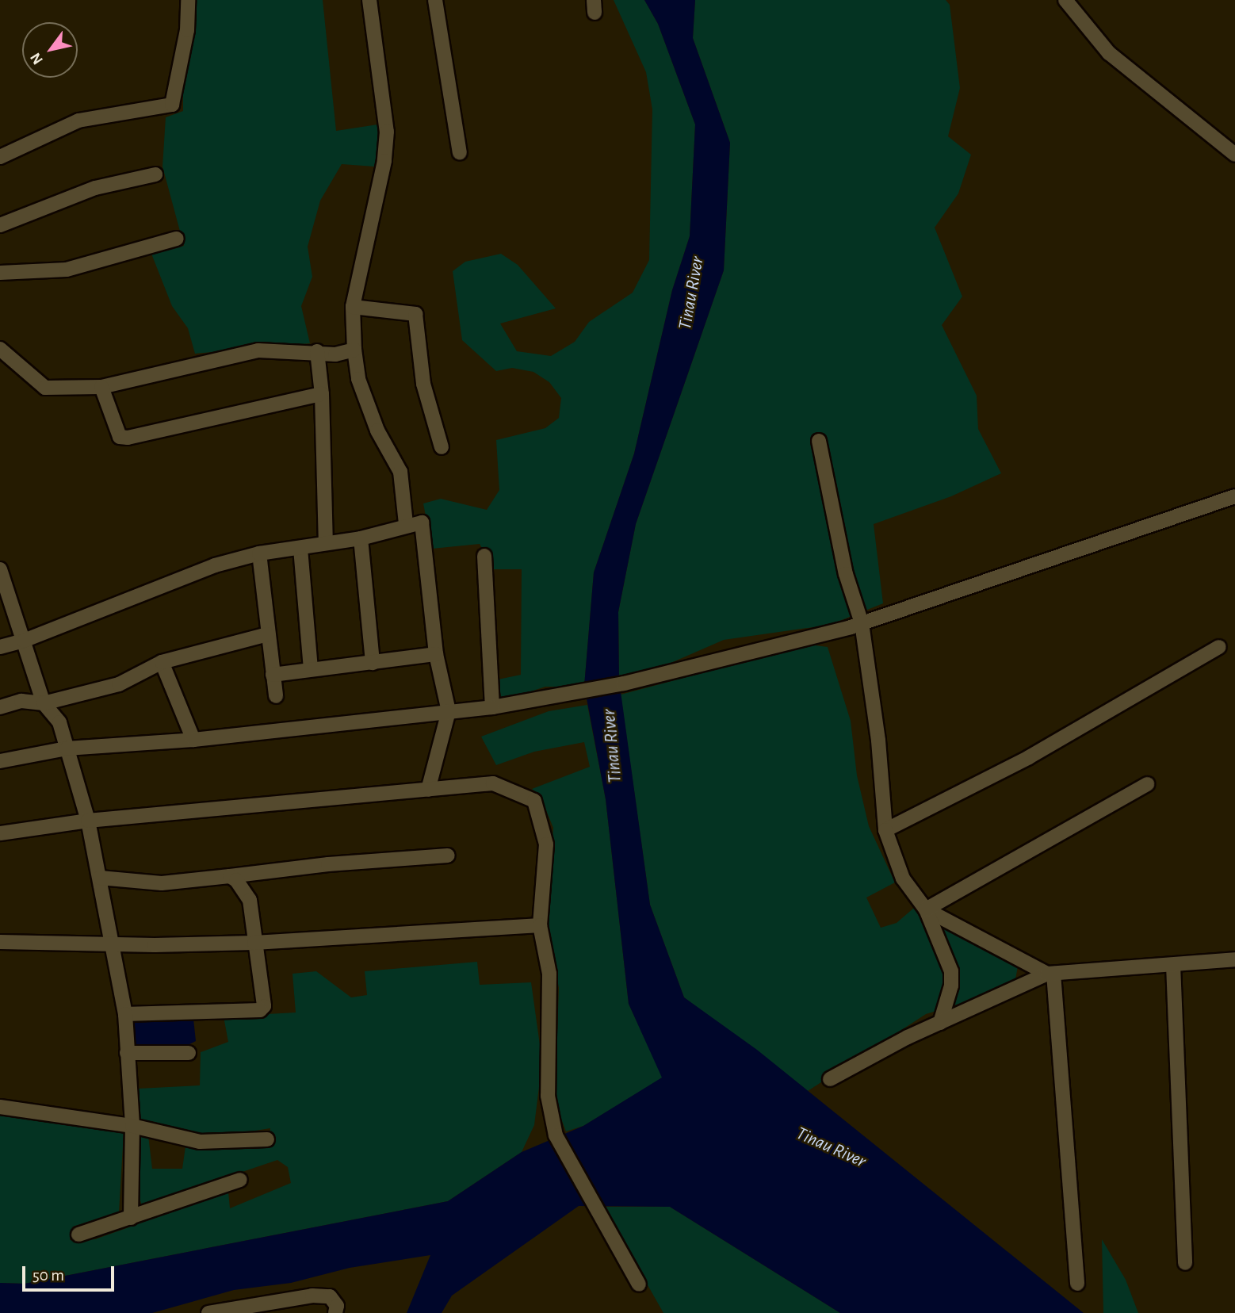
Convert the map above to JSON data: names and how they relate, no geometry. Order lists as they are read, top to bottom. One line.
{"water":["Tinau River"],"scale_bar":"50 m","north":"bottom left"}
